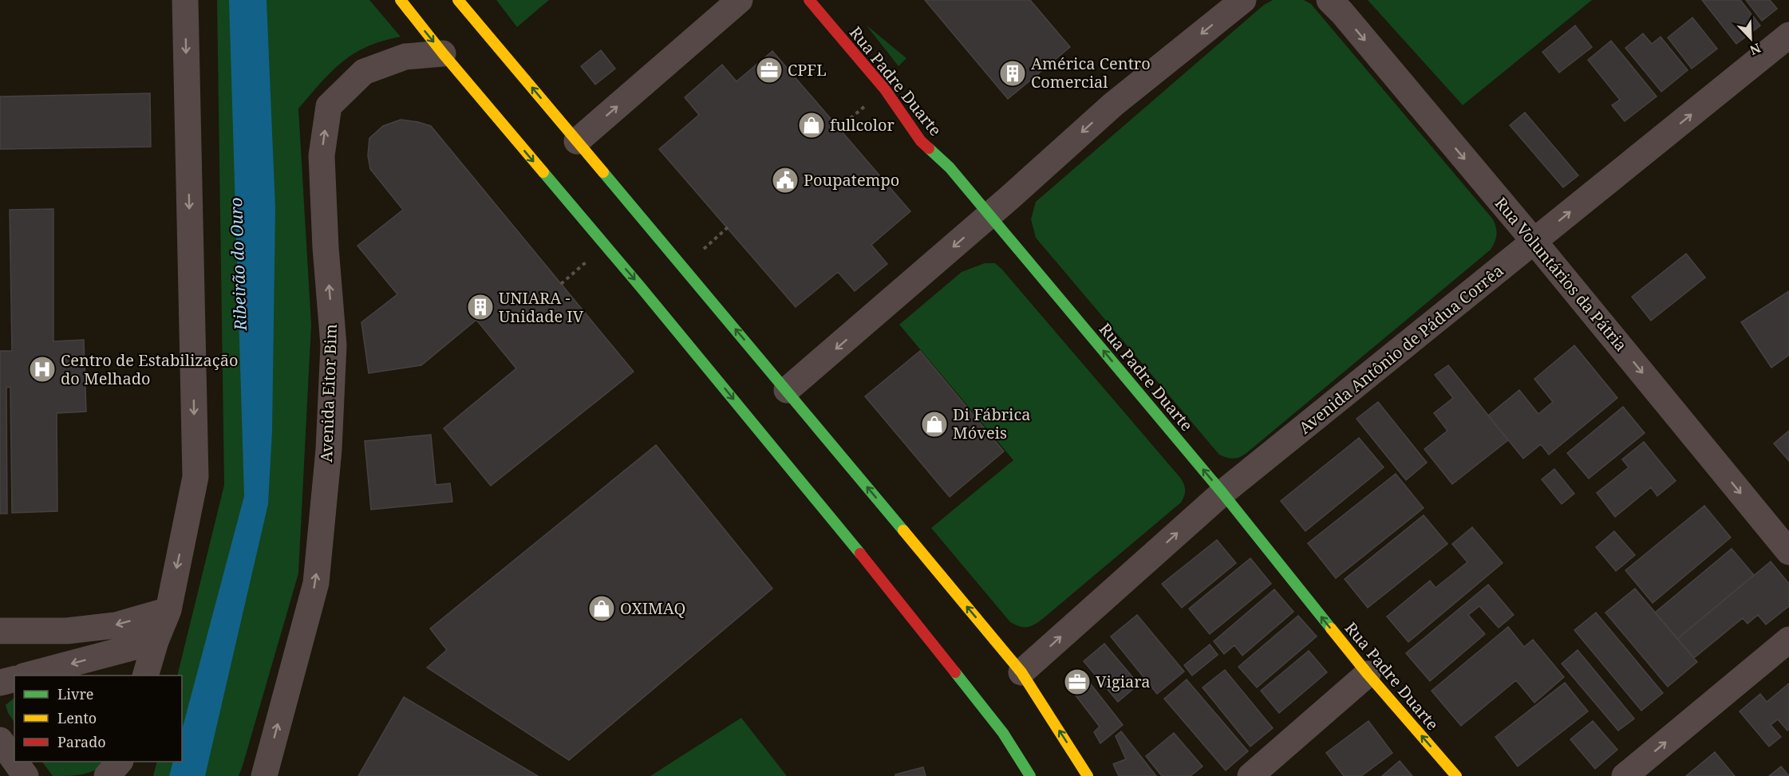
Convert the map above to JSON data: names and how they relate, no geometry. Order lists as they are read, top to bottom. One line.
{"streets":{"main road":["Rua Padre Duarte"],"street":["Rua Voluntários da Pátria","Avenida Antônio de Pádua Corrêa","Avenida Eitor Bim"]},"crossings":[["Rua Padre Duarte","Avenida Antônio de Pádua Corrêa"],["Rua Voluntários da Pátria","Avenida Antônio de Pádua Corrêa"]],"one_way":["Rua Padre Duarte","Rua Voluntários da Pátria","Avenida Antônio de Pádua Corrêa"],"water":["Ribeirão do Ouro"],"places":{"office":["CPFL","Vigiara"],"building":["América Centro Comercial","UNIARA - Unidade IV"],"shop":["fullcolor","Di Fábrica Móveis","OXIMAQ"],"public building":["Poupatempo"],"hospital":["Centro de Estabilização do Melhado"]},"legend":["Livre","Lento","Parado"],"north":"bottom right"}
